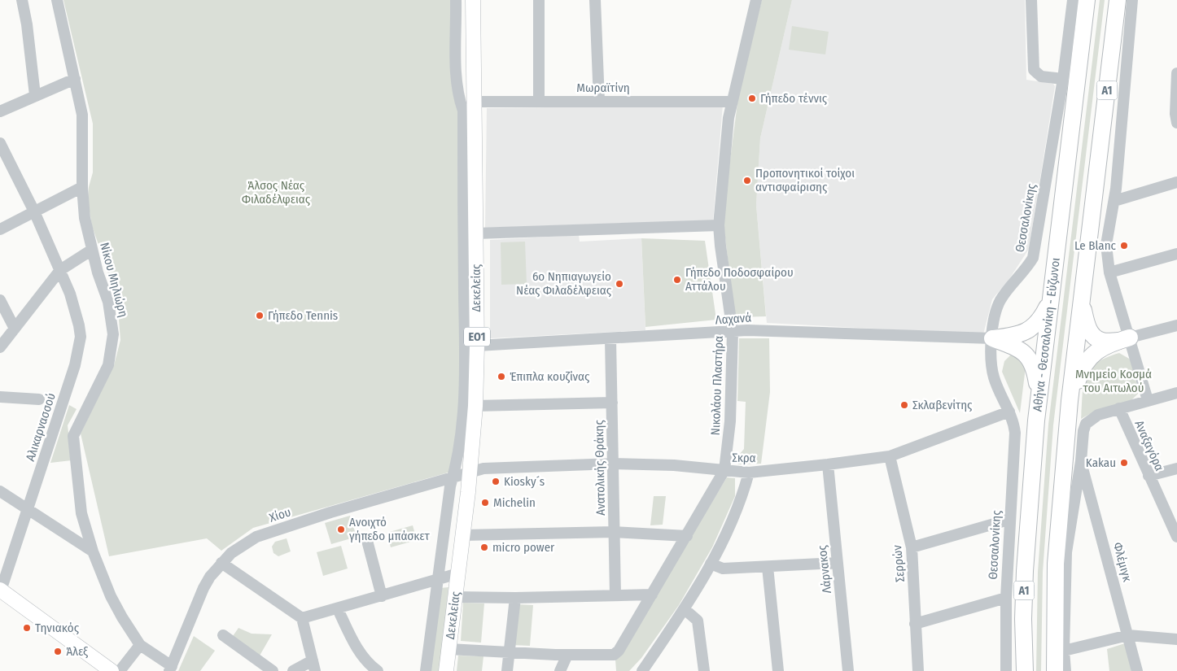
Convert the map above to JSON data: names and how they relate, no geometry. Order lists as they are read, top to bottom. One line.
{"streets":{"highway":["Α1","Αθήνα - Θεσσαλονίκη - Εύζωνοι"],"main road":["Δεκελείας","ΕΟ1"],"street":["Μωραϊτίνη","Θεσσαλονίκης","Νίκου Μηλιώρη","Λαχανά","Νικολάου Πλαστήρα","Αλικαρνασσού","Αναξαγόρα","Σκρα","Ανατολικής Θράκης","Χίου","Φλέμιγκ","Σερρών","Λάρνακος"]},"crossings":[["Μωραϊτίνη","Δεκελείας"],["Μωραϊτίνη","Νικολάου Πλαστήρα"],["Θεσσαλονίκης","Λαχανά"],["Θεσσαλονίκης","Σκρα"],["Δεκελείας","Λαχανά"],["Δεκελείας","Σκρα"],["Δεκελείας","Χίου"],["Λαχανά","Νικολάου Πλαστήρα"],["Λαχανά","Ανατολικής Θράκης"],["Νικολάου Πλαστήρα","Σκρα"],["Σκρα","Ανατολικής Θράκης"],["Σκρα","Χίου"],["Σκρα","Σερρών"],["Σκρα","Λάρνακος"]],"parks":["Άλσος Νέας Φιλαδέλφειας","Μνημείο Κοσμά του Αιτωλού"],"places":["Γήπεδο τέννις","Προπονητικοί τοίχοι αντισφαίρισης","Le Blanc","Γήπεδο Ποδοσφαίρου Αττάλου","6ο Νηπιαγωγείο Νέας Φιλαδέλφειας","Γήπεδο Tennis","Έπιπλα κουζίνας","Σκλαβενίτης","Kakau","Kiosky´s","Michelin","Ανοιχτό γήπεδο μπάσκετ","micro power","Τηνιακός","Άλεξ"]}
